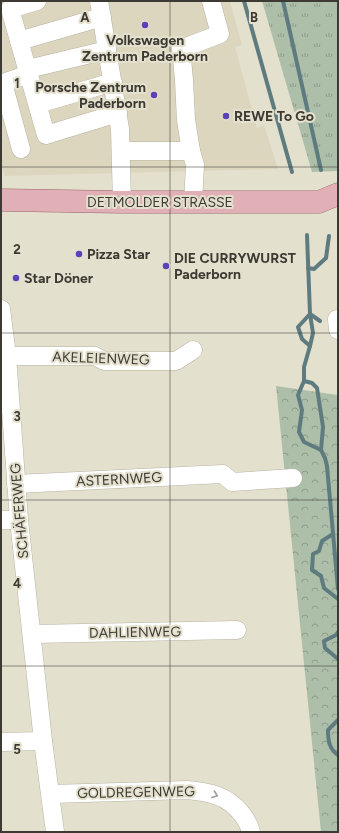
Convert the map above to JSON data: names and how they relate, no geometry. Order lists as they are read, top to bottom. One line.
{"streets":{"main road":["DETMOLDER STRASSE"],"street":["AKELEIENWEG","ASTERNWEG","SCHÄFERWEG","DAHLIENWEG","GOLDREGENWEG"]},"crossings":[["AKELEIENWEG","SCHÄFERWEG"],["ASTERNWEG","SCHÄFERWEG"],["SCHÄFERWEG","DAHLIENWEG"],["SCHÄFERWEG","GOLDREGENWEG"]],"one_way":["GOLDREGENWEG"],"places":["Volkswagen Zentrum Paderborn","Porsche Zentrum Paderborn","REWE To Go","Pizza Star","DIE CURRYWURST Paderborn","Star Döner"],"grid":{"columns":["A","B"],"rows":["1","2","3","4","5"]}}
